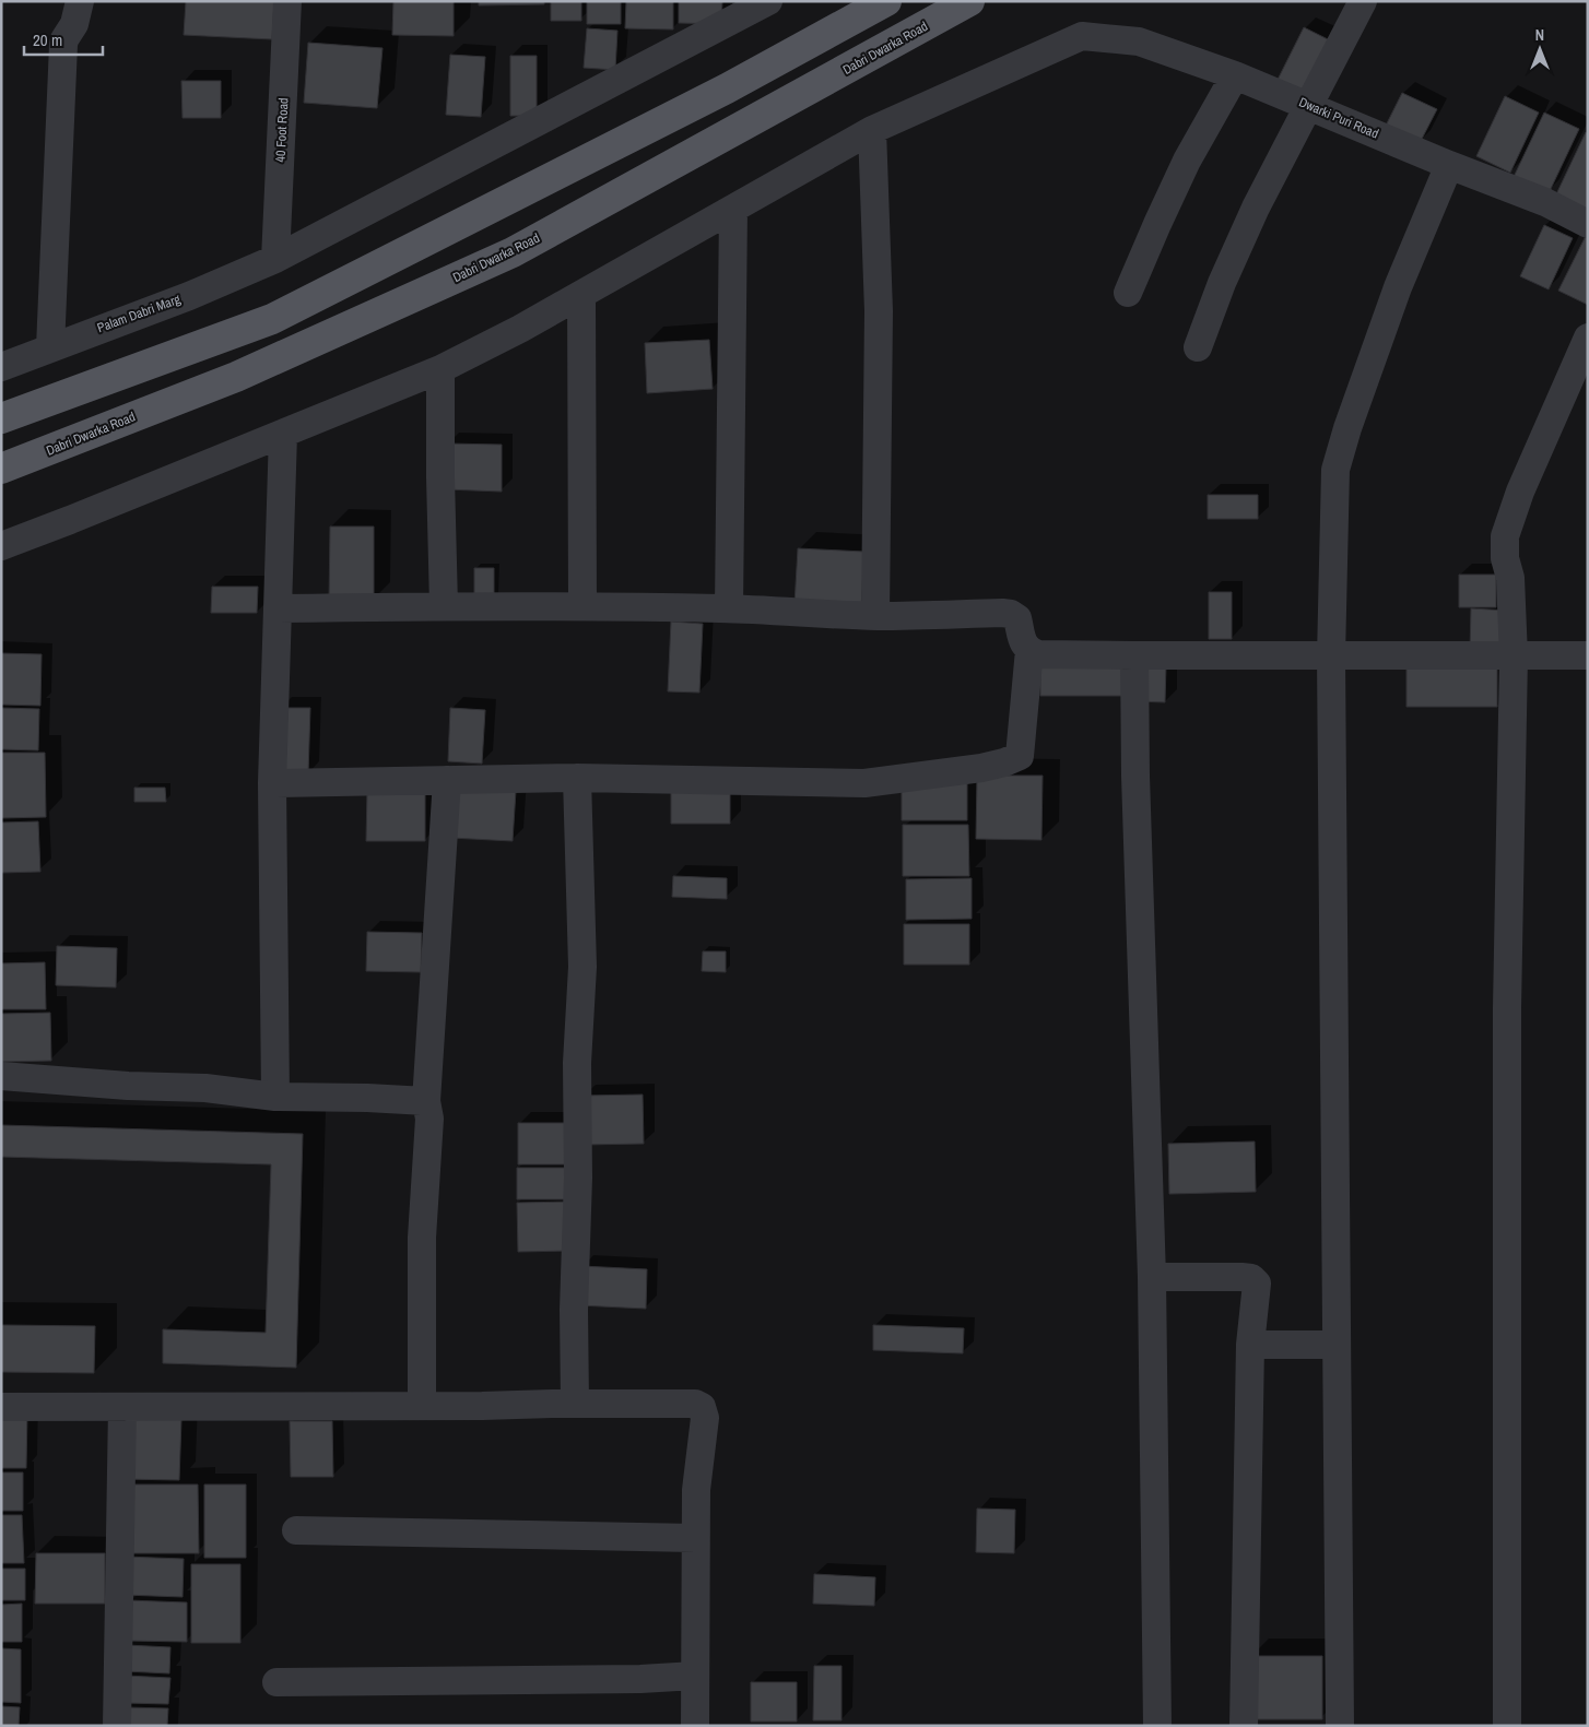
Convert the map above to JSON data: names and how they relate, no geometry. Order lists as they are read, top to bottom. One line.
{"streets":{"main road":["Dabri Dwarka Road"],"street":["Dwarki Puri Road","40 Foot Road","Palam Dabri Marg"]},"crossings":[["40 Foot Road","Palam Dabri Marg"]],"scale_bar":"20 m","north":"top"}
